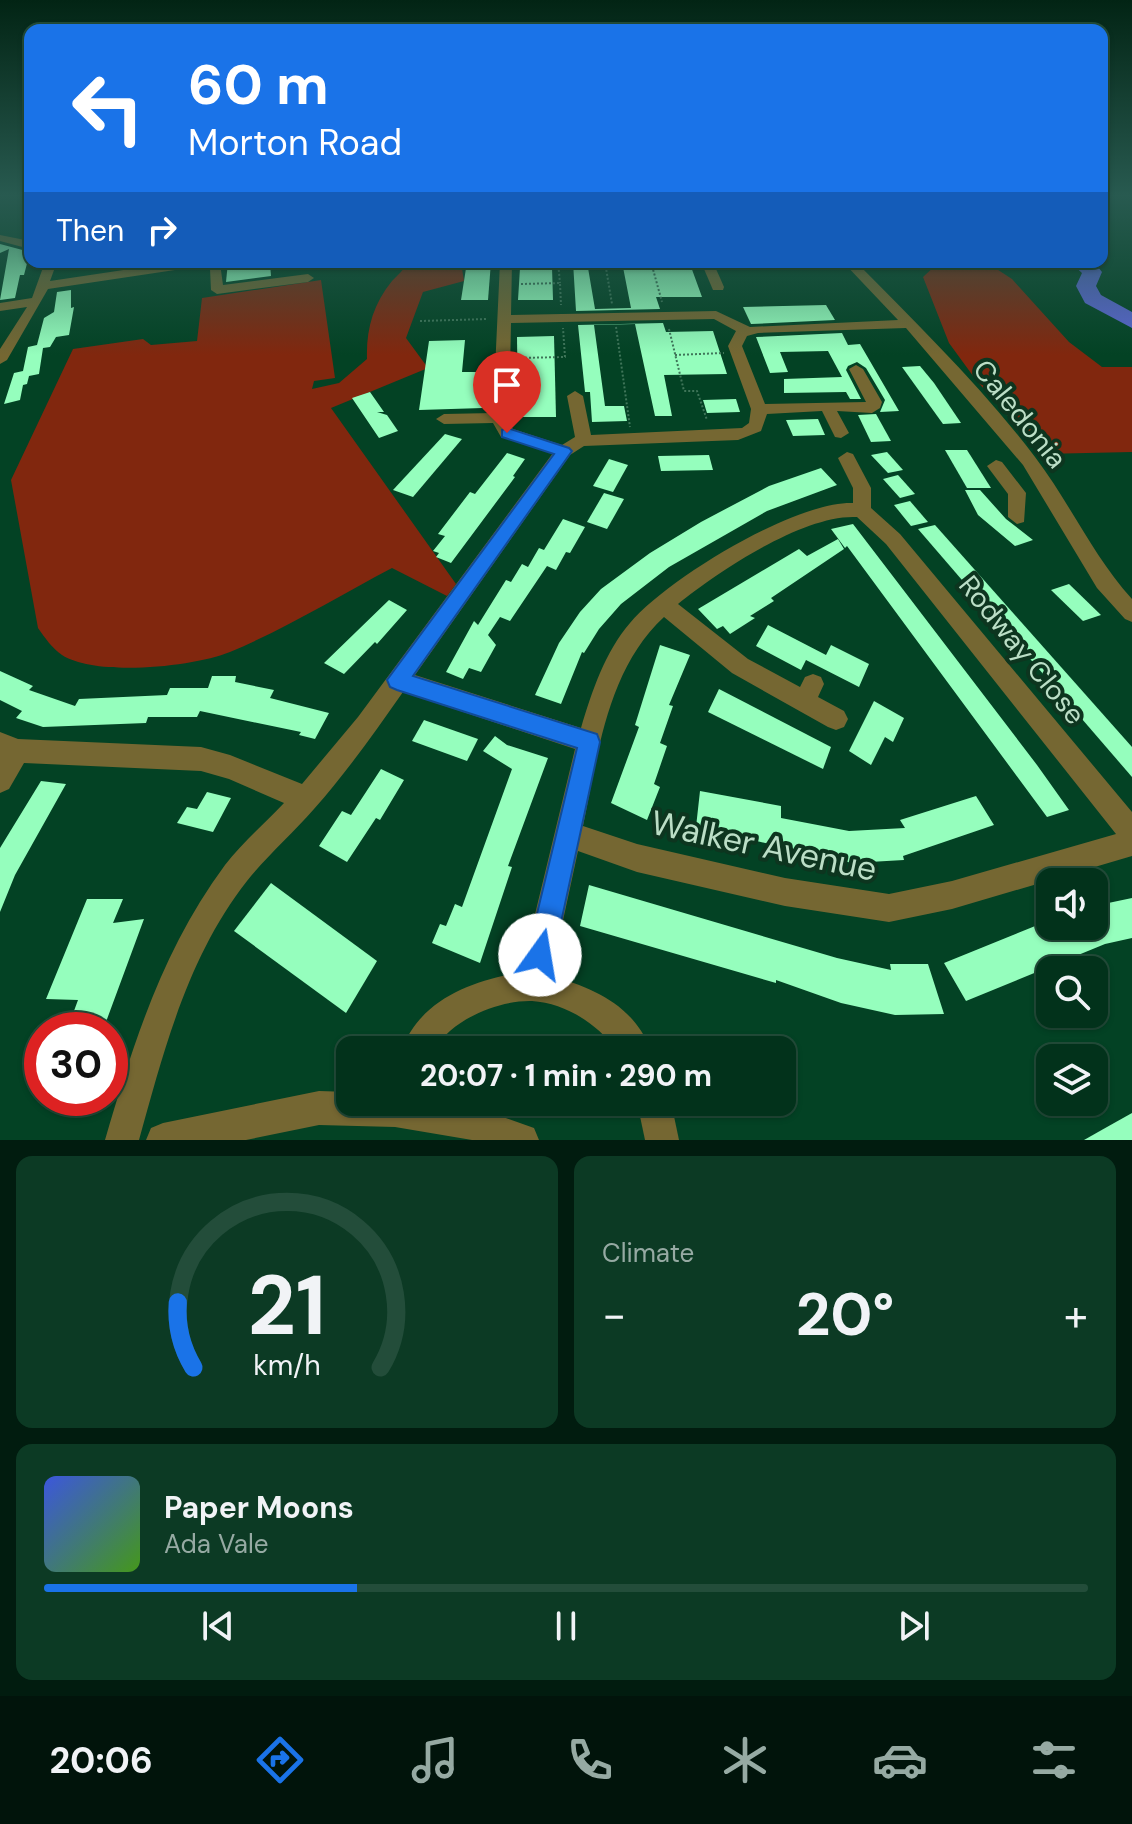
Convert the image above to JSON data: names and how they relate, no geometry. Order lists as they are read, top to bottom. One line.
{"streets":{"street":["Caledonia","Rodway Close","Walker Avenue"]},"page":{"turn":["60 m","Morton Road"],"then":"Then","limit":"30","trip":"20:07 · 1 min · 290 m","tile":"Climate","heat":["−","20°","+"],"song":["Paper Moons","Ada Vale"],"tabs":"20:06","gauge":["21","km/h"]}}
